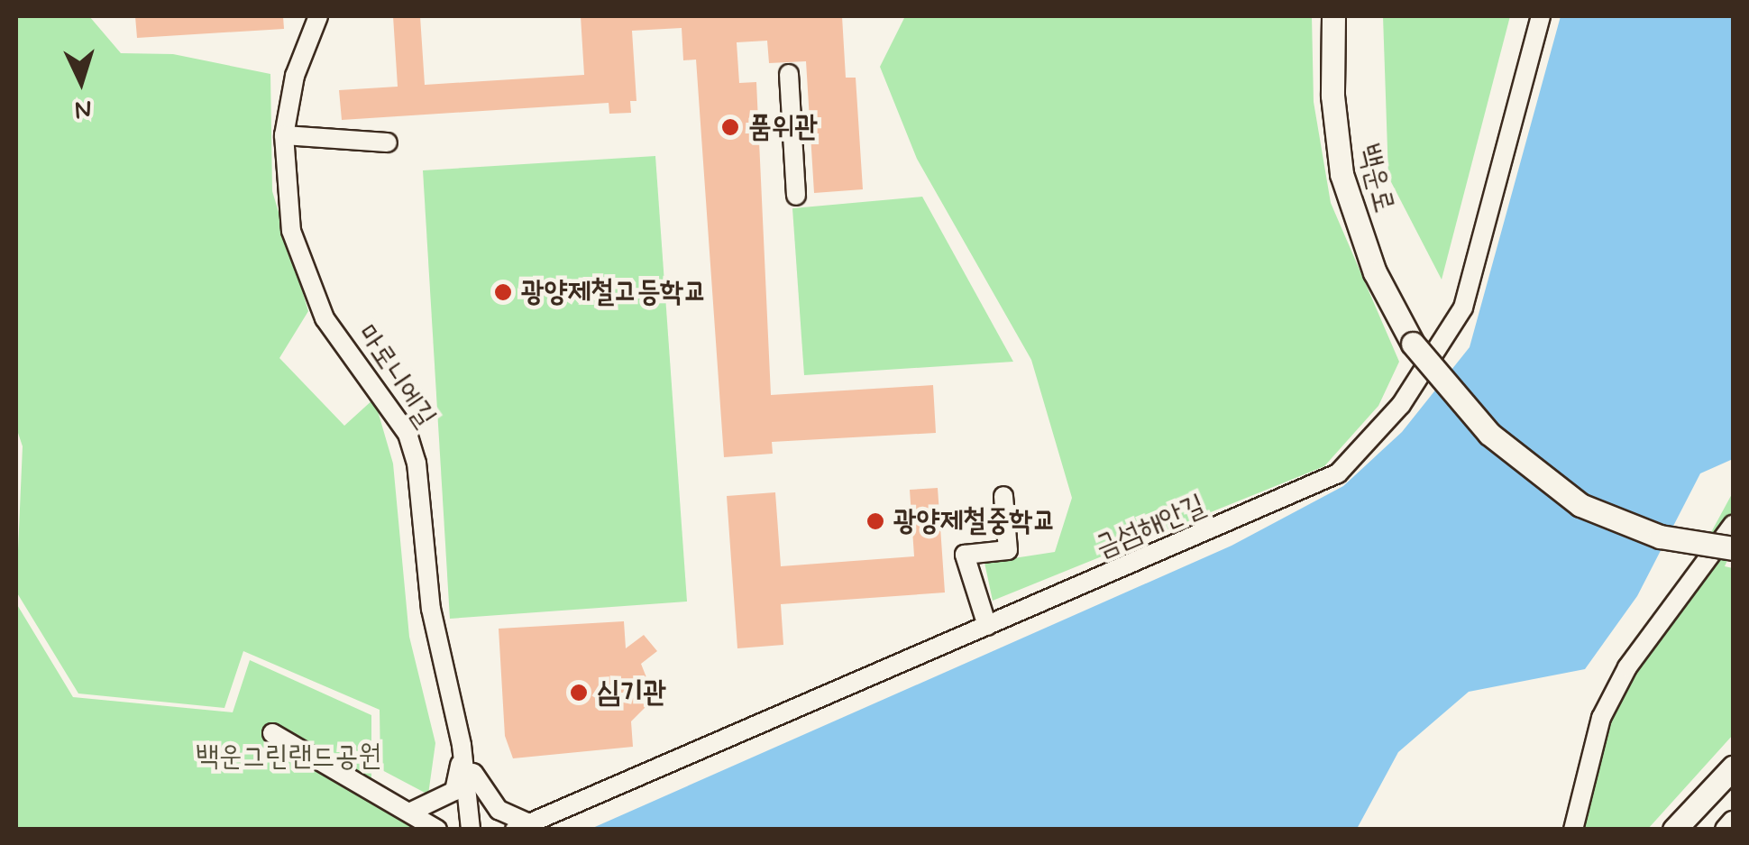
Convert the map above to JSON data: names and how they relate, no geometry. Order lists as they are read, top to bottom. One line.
{"streets":{"main road":["백운로"],"street":["마로니에길","금섬해안길"]},"parks":["백운그린랜드공원"],"places":["품위관","광양제철고등학교","광양제철중학교","심기관"],"north":"bottom"}
